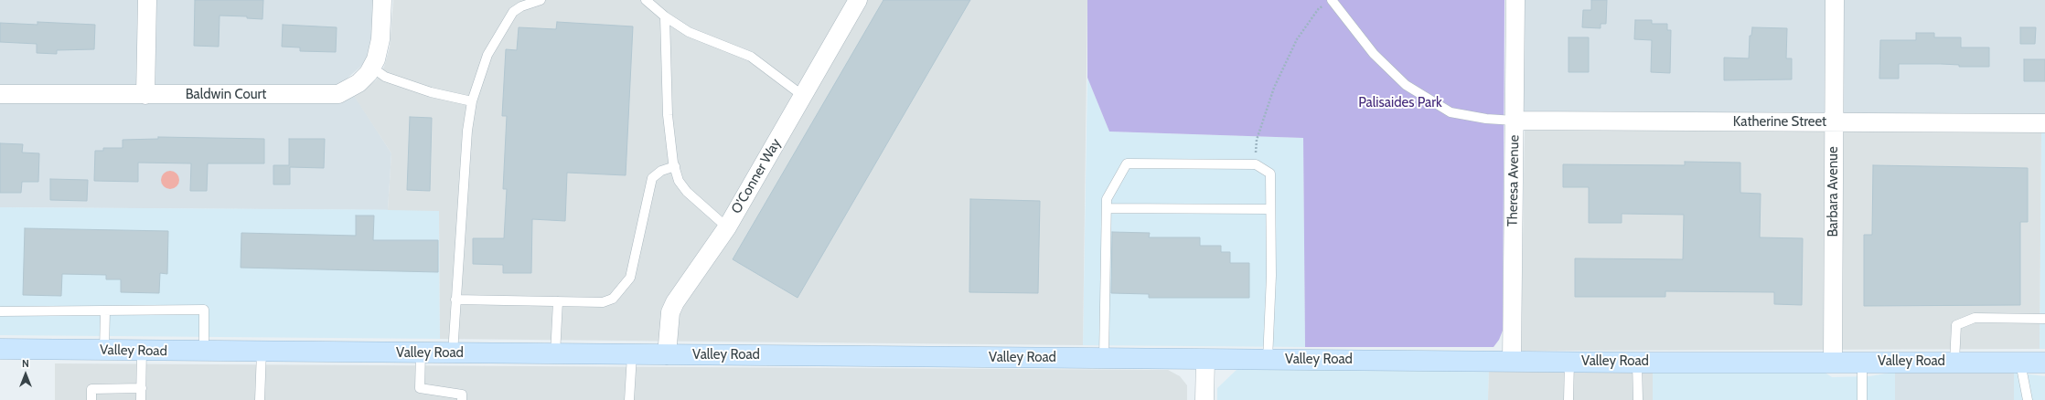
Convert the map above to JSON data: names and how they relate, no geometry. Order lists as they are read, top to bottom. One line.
{"streets":{"main road":["Valley Road"],"street":["Baldwin Court","Katherine Street","O'Conner Way","Theresa Avenue","Barbara Avenue"]},"crossings":[["Katherine Street","Theresa Avenue"],["Katherine Street","Barbara Avenue"],["O'Conner Way","Valley Road"],["Theresa Avenue","Valley Road"],["Barbara Avenue","Valley Road"]],"parks":["Palisaides Park"],"north":"top"}
